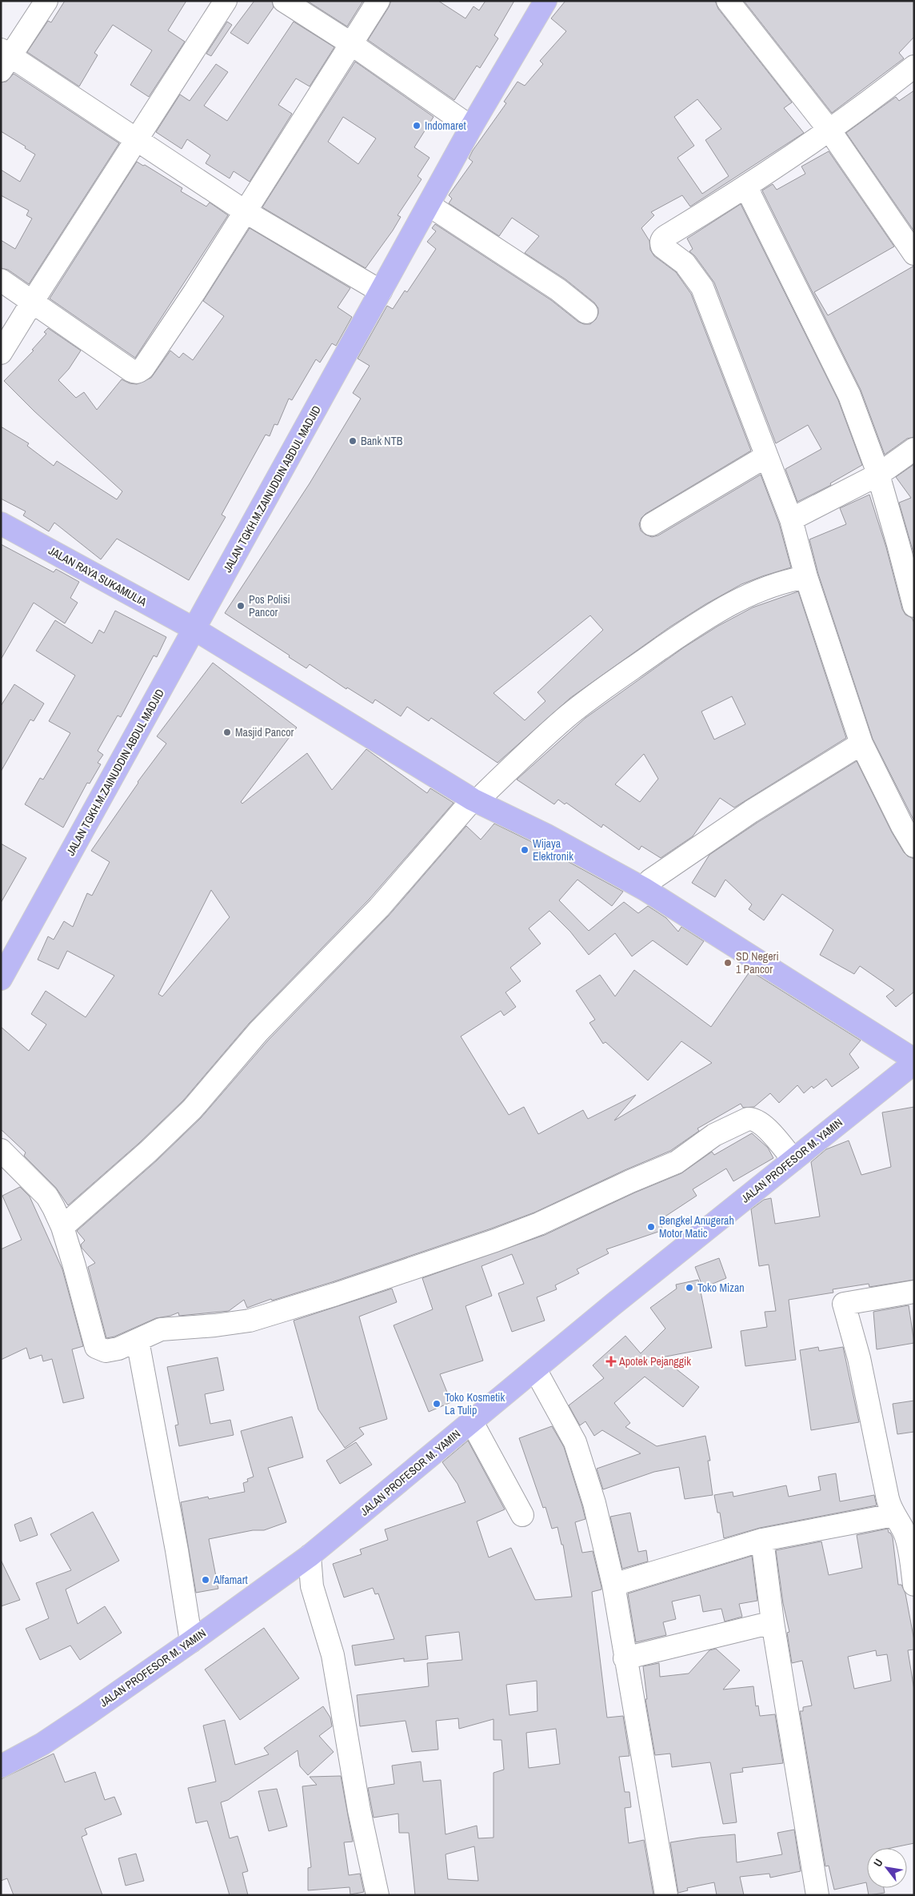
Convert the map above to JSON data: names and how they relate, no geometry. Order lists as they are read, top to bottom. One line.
{"streets":{"main road":["JALAN TGKH.M.ZAINUDDIN ABDUL MADJID","JALAN RAYA SUKAMULIA","JALAN PROFESOR M. YAMIN"]},"crossings":[["JALAN TGKH.M.ZAINUDDIN ABDUL MADJID","JALAN RAYA SUKAMULIA"]],"places":{"other":["Indomaret","Bank NTB","Pos Polisi Pancor","Masjid Pancor","Wijaya Elektronik","SD Negeri 1 Pancor","Bengkel Anugerah Motor Matic","Toko Mizan","Toko Kosmetik La Tulip","Alfamart"],"health":["Apotek Pejanggik"]},"north":"top left"}
